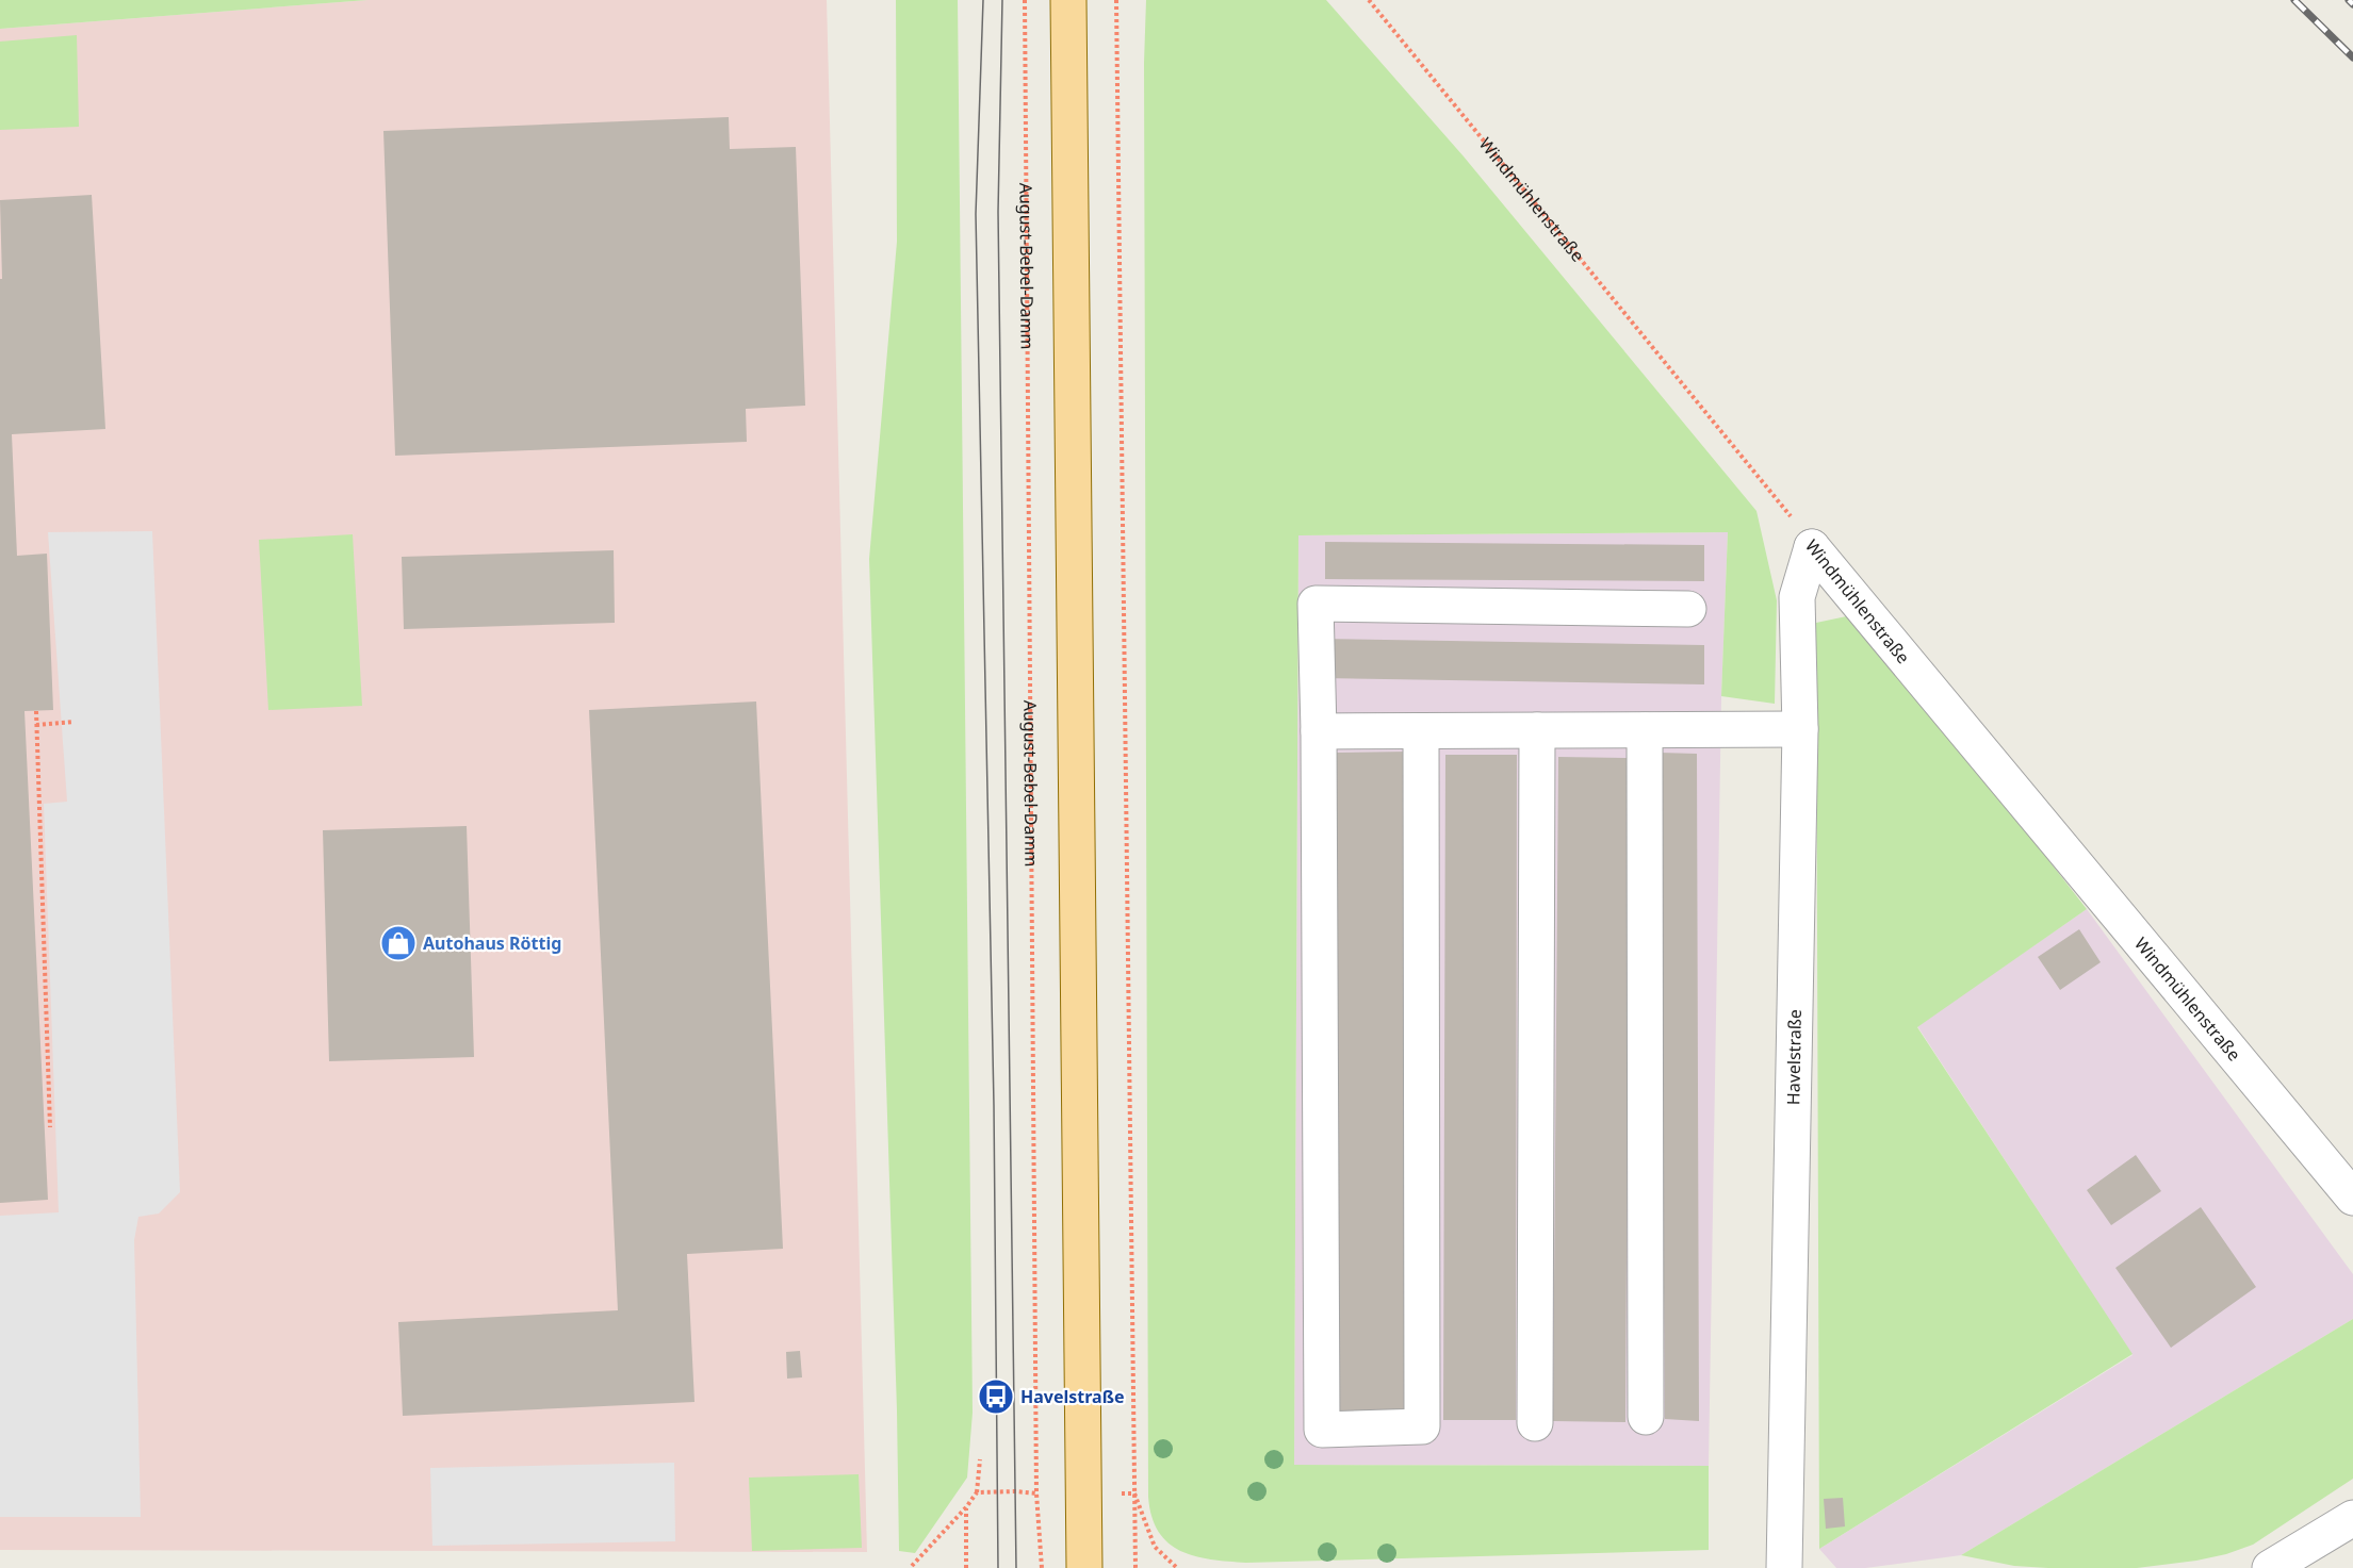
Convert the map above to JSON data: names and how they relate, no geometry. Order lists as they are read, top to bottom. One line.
{"streets":{"street":["Windmühlenstraße","Havelstraße"],"path":["August-Bebel-Damm"]},"crossings":[["Windmühlenstraße","Havelstraße"]],"places":{"shop":["Autohaus Röttig"],"bus stop":["Havelstraße"]}}
